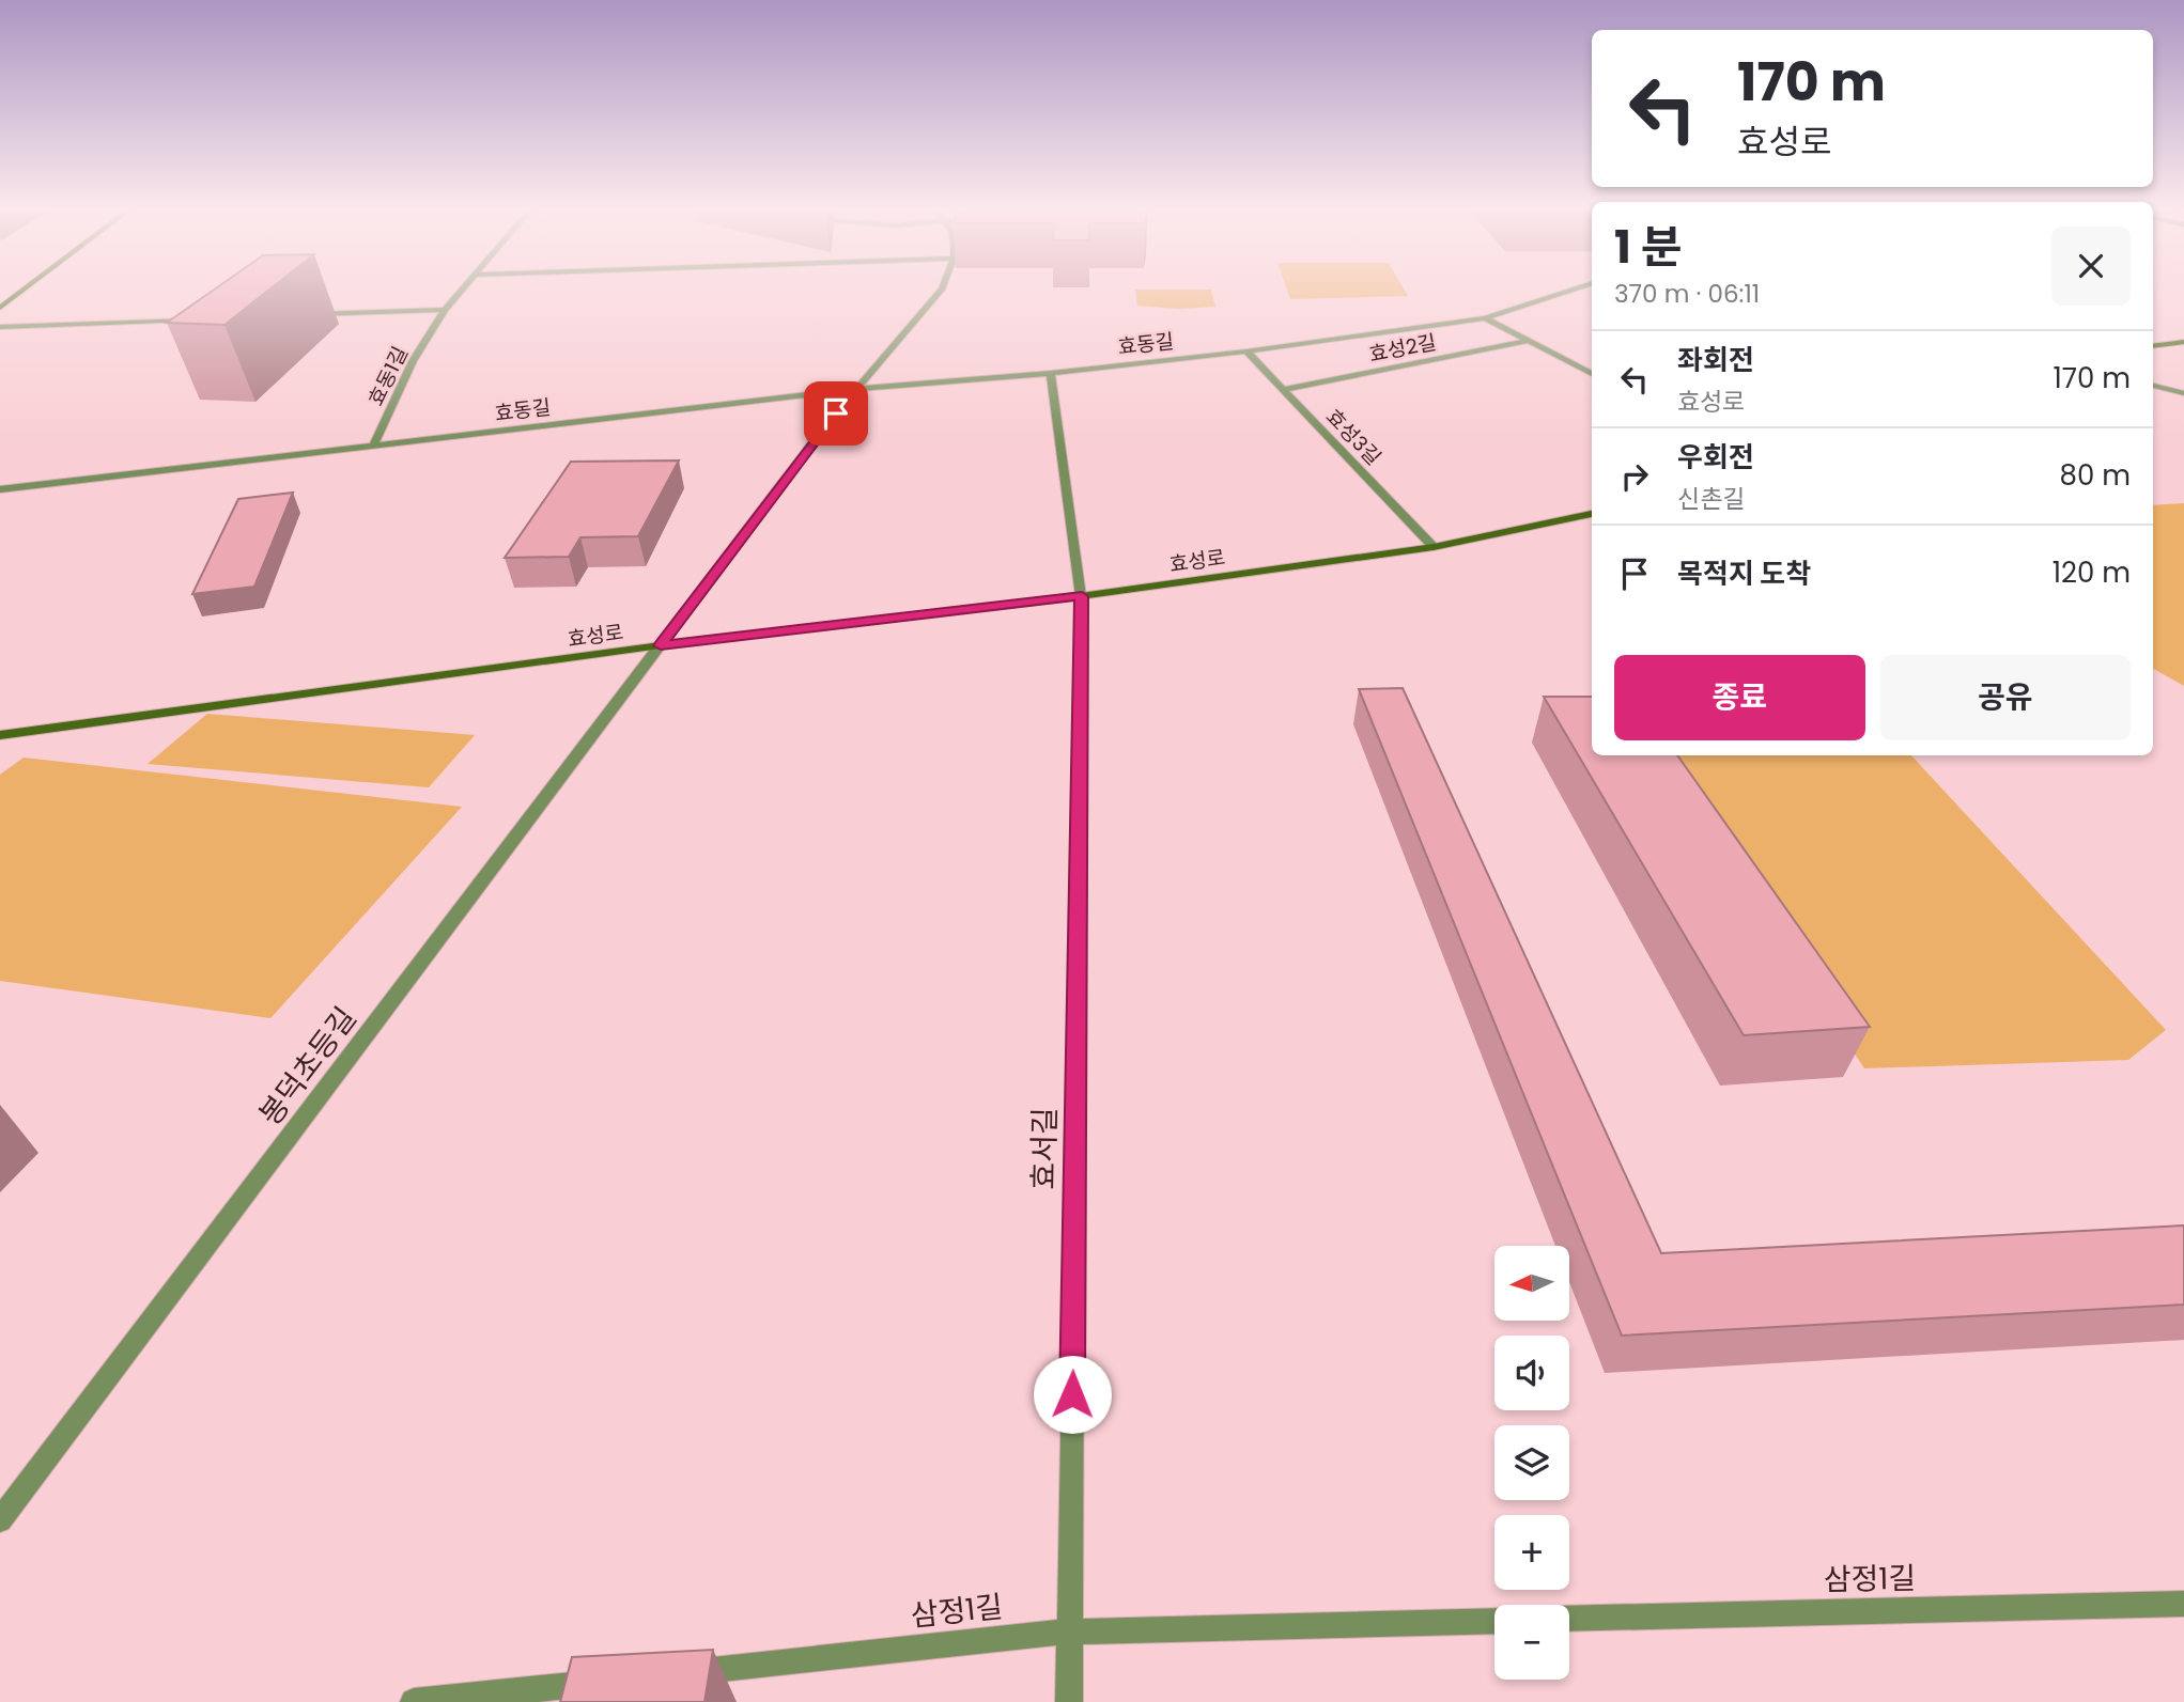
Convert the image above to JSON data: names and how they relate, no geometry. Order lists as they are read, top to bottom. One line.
{"streets":{"main road":["효성로"],"street":["효동길","효성2길","효동1길","효성3길","봉덕초등길","효서길","삼정1길"]},"crossings":[["효동길","효동1길"],["효동길","효성3길"],["효동길","봉덕초등길"],["효성2길","효성3길"],["효성3길","효성로"],["효성로","봉덕초등길"],["효성로","효서길"],["효서길","삼정1길"]],"north":"left","page":{"turn":["170 m","효성로"],"heading":["1 분","370 m · 06:11"],"list":[{"name":"좌회전","note":"효성로","value":"170 m"},{"name":"우회전","note":"신촌길","value":"80 m"},{"name":"목적지 도착","value":"120 m"}],"buttons":["종료","공유"],"map_buttons":["+","−"]}}
